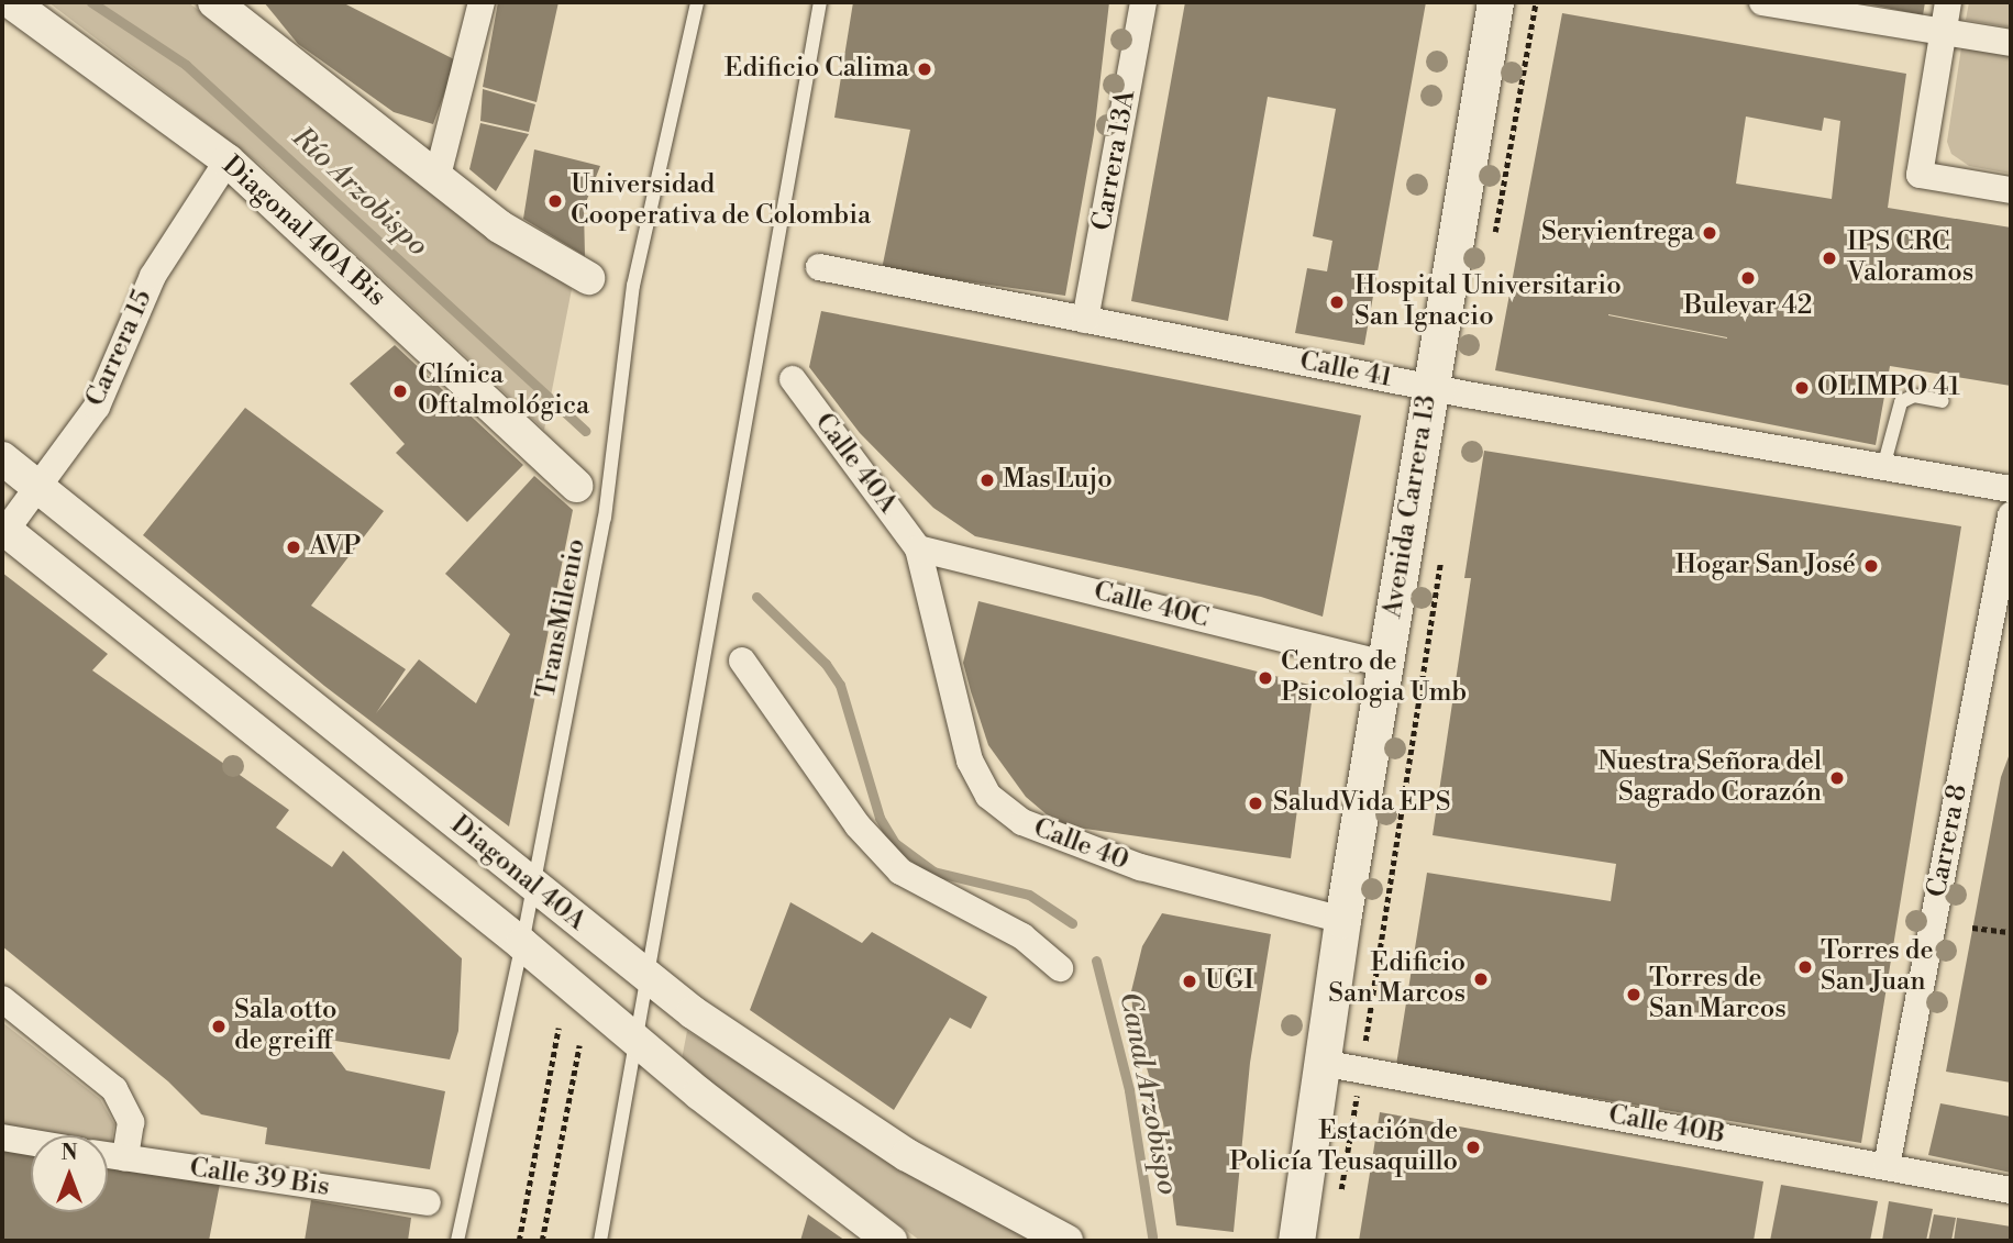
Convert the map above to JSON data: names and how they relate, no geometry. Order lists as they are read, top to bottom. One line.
{"streets":{"main road":["Avenida Carrera 13"],"street":["Carrera 13A","Diagonal 40A Bis","Carrera 15","Calle 41","Calle 40A","Calle 40C","Carrera 8","Calle 40","Diagonal 40A","Calle 40B","Calle 39 Bis"],"lane":["TransMilenio"]},"crossings":[["Carrera 13A","Calle 41"],["Diagonal 40A Bis","Carrera 15"],["Carrera 15","Diagonal 40A"],["Calle 41","Avenida Carrera 13"],["Calle 40A","Calle 40C"],["Calle 40A","Calle 40"],["Avenida Carrera 13","Calle 40C"],["Avenida Carrera 13","Calle 40"],["Avenida Carrera 13","Calle 40B"],["Calle 40C","Calle 40"],["TransMilenio","Diagonal 40A"],["Carrera 8","Calle 40B"]],"water":["Río Arzobispo","Canal Arzobispo"],"places":["Edificio Calima","Universidad Cooperativa de Colombia","Servientrega","IPS CRC Valoramos","Bulevar 42","Hospital Universitario San Ignacio","OLIMPO 41","Clínica Oftalmológica","Mas Lujo","AVP","Hogar San José","Centro de Psicologia Umb","Nuestra Señora del Sagrado Corazón","SaludVida EPS","Torres de San Juan","Edificio San Marcos","UGI","Torres de San Marcos","Sala otto de greiff","Estación de Policía Teusaquillo"],"north":"top"}
